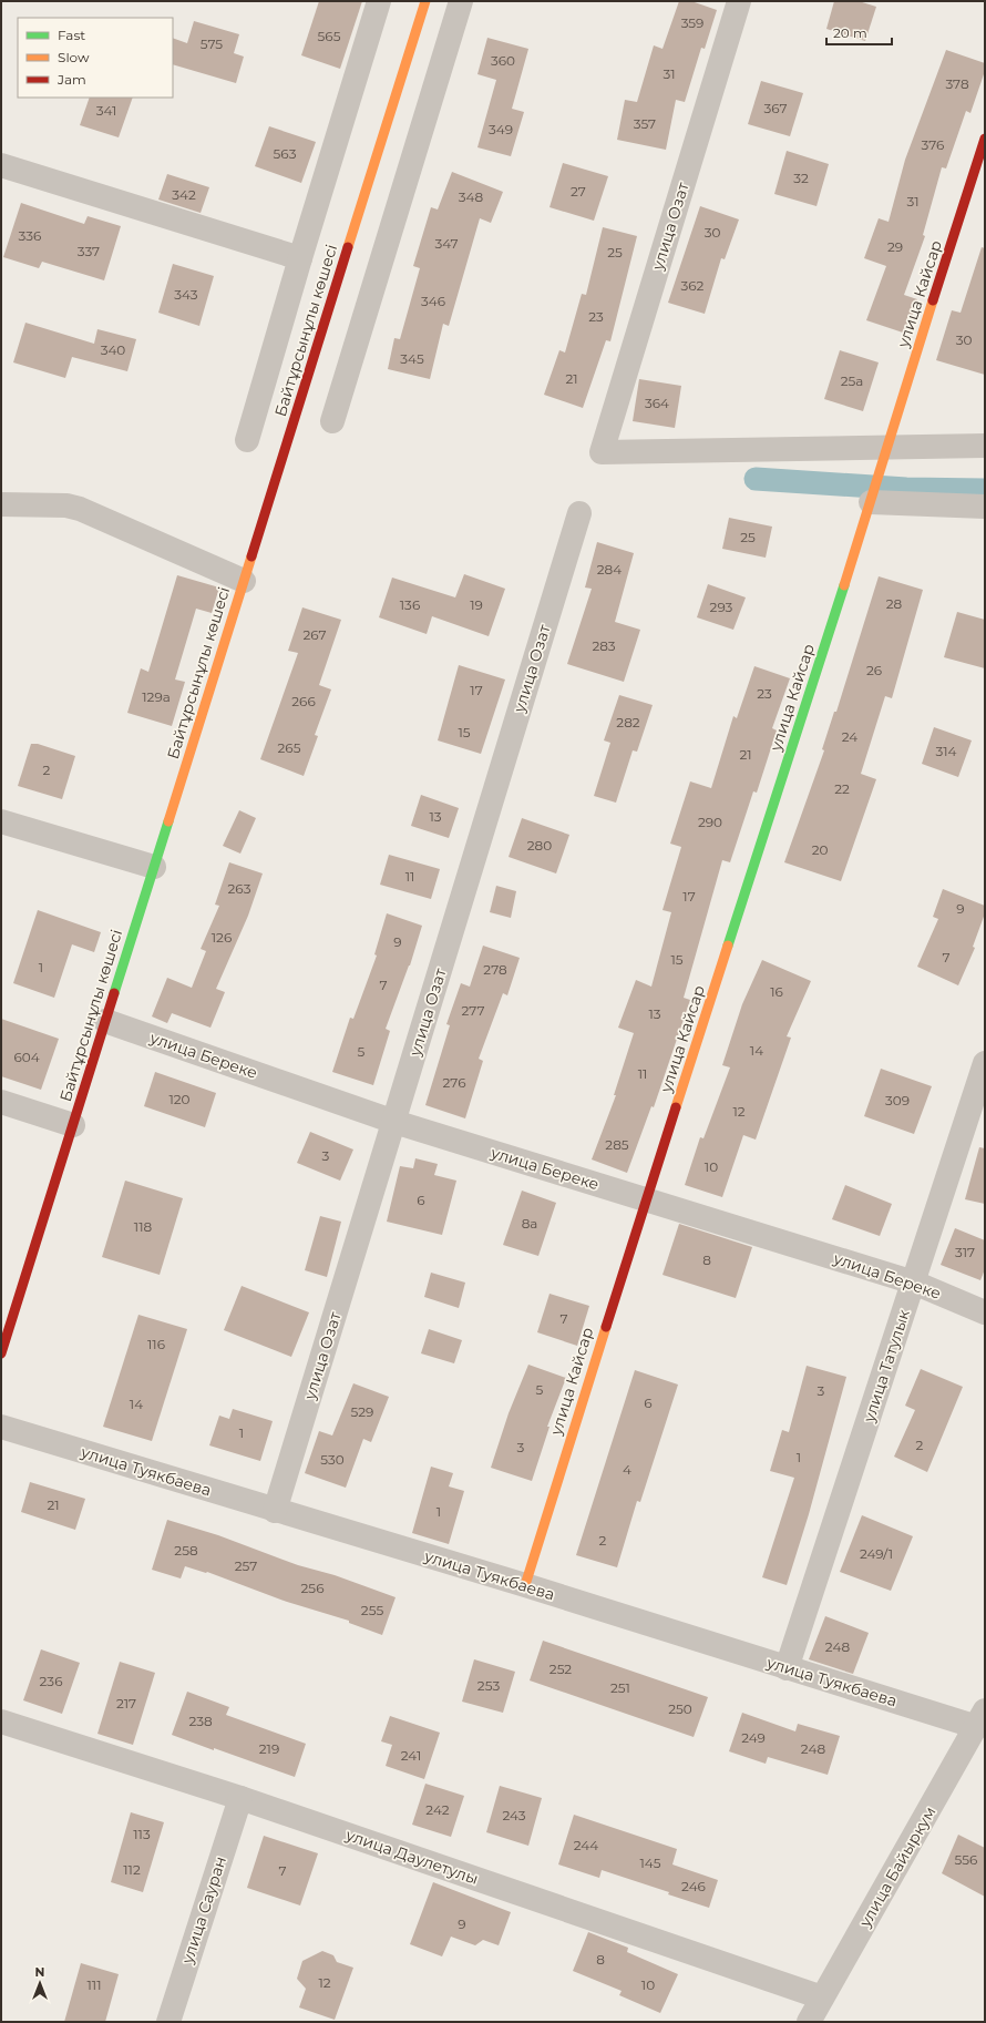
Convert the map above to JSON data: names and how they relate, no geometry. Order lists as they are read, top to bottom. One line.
{"streets":{"street":["улица Озат","улица Кайсар","Байтұрсынұлы көшесі","улица Береке","улица Татулык","улица Туякбаева","улица Даулетулы","улица Байыркум","улица Сауран"]},"crossings":[["улица Озат","улица Кайсар"],["улица Озат","улица Береке"],["улица Озат","улица Туякбаева"],["улица Кайсар","улица Береке"],["улица Кайсар","улица Туякбаева"],["Байтұрсынұлы көшесі","улица Береке"],["улица Береке","улица Татулык"],["улица Татулык","улица Туякбаева"],["улица Туякбаева","улица Байыркум"],["улица Даулетулы","улица Байыркум"],["улица Даулетулы","улица Сауран"]],"house_numbers":["359","565","575","360","31","378","367","341","357","349","376","563","32","27","342","348","31","30","336","347","29","337","25","362","343","346","23","30","340","345","21","25а","364","25","284","28","136","19","293","267","283","26","17","23","129а","266","282","15","24","265","314","21","2","22","13","290","280","20","11","263","17","9","126","9","7","15","1","278","7","16","277","13","14","5","604","11","276","120","309","12","285","3","10","6","8а","118","317","8","7","116","5","3","6","14","529","1","2","3","1","530","4","21","1","2","258","249/1","257","256","255","248","252","236","253","251","217","250","238","249","219","248","241","242","243","113","244","556","145","112","7","246","9","8","12","111","10"],"legend":["Fast","Slow","Jam"],"scale_bar":"20 m","north":"top"}
